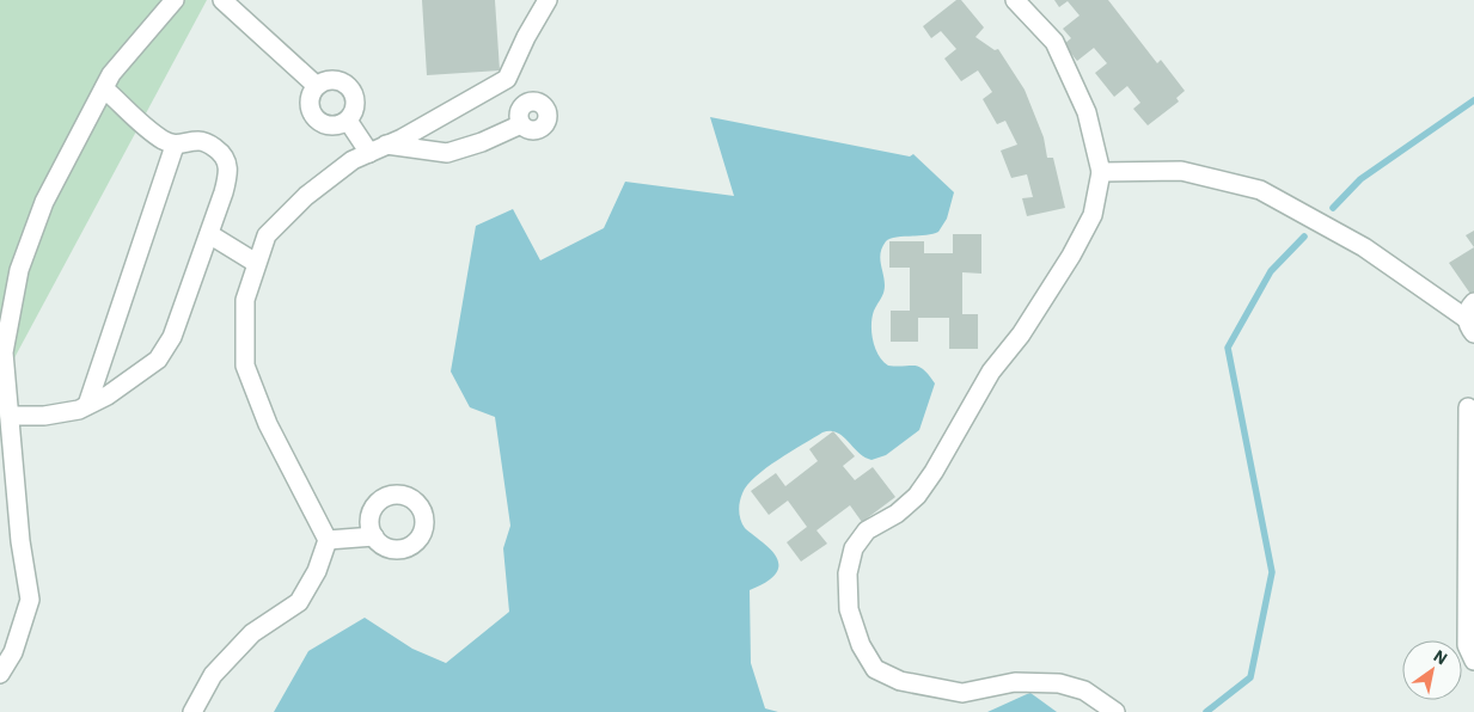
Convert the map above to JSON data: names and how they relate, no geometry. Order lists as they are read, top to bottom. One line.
{"north":"top right"}
